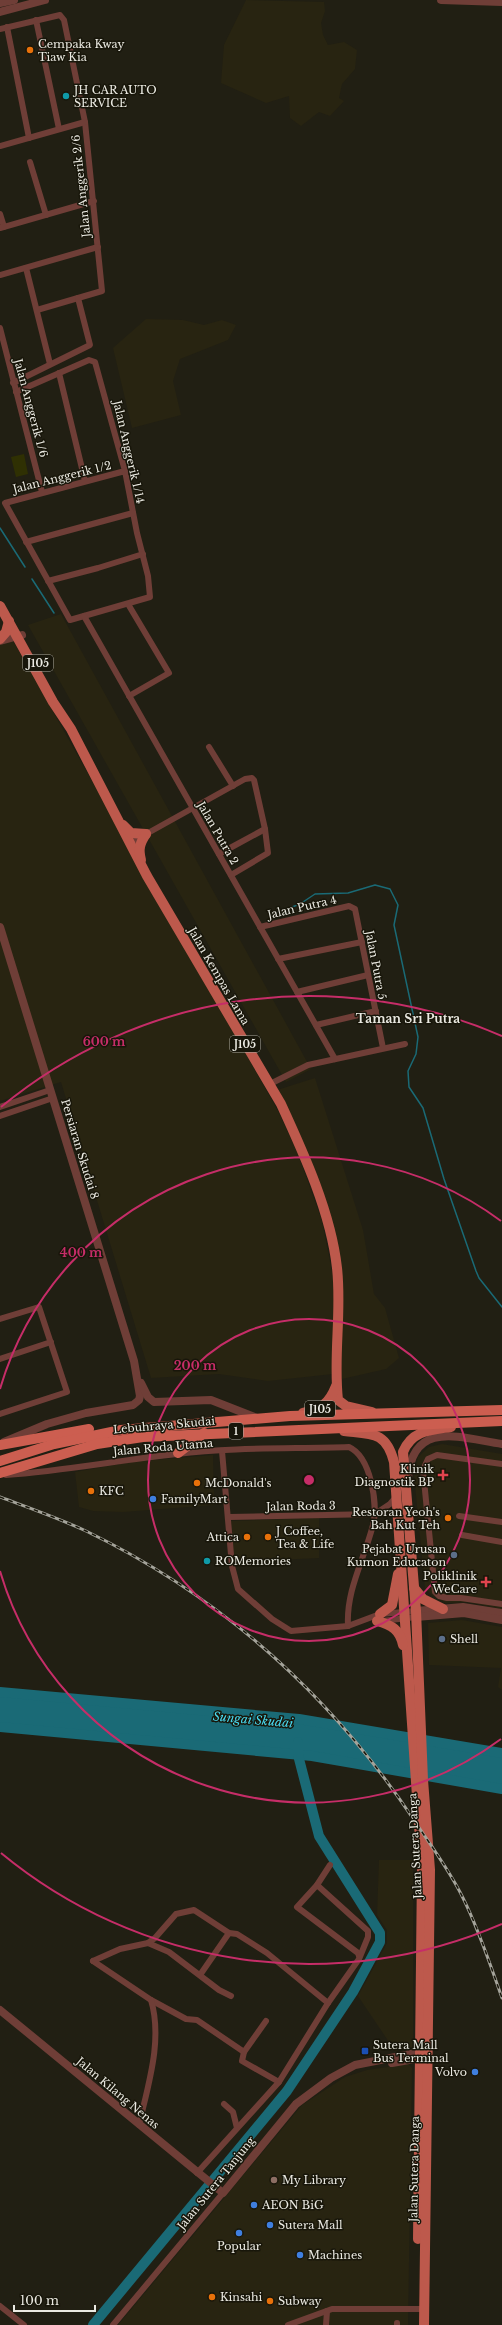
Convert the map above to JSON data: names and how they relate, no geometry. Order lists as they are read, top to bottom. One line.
{"streets":{"highway":["Lebuhraya Skudai","1"],"main road":["J105","Jalan Kempas Lama","Jalan Sutera Danga"],"street":["Jalan Anggerik 2/6","Jalan Anggerik 1/6","Jalan Anggerik 1/14","Jalan Anggerik 1/2","Jalan Putra 2","Jalan Putra 4","Jalan Putra 5","Persiaran Skudai 8","Jalan Roda Utama","Jalan Roda 3","Jalan Kilang Nenas","Jalan Sutera Tanjung"]},"crossings":[["Jalan Anggerik 1/6","Jalan Anggerik 1/2"],["Jalan Anggerik 1/14","Jalan Anggerik 1/2"],["Jalan Putra 2","Jalan Putra 4"],["Jalan Putra 4","Jalan Putra 5"],["Jalan Kempas Lama","Lebuhraya Skudai"],["Lebuhraya Skudai","Jalan Roda Utama"],["Lebuhraya Skudai","Jalan Sutera Danga"],["Jalan Roda Utama","Jalan Roda 3"],["Jalan Sutera Danga","Jalan Sutera Tanjung"],["Jalan Kilang Nenas","Jalan Sutera Tanjung"]],"districts":["Taman Sri Putra"],"water":["Sungai Skudai"],"places":{"other":["Cempaka Kway Tiaw Kia","JH CAR AUTO SERVICE","McDonald's","KFC","FamilyMart","Restoran Yeoh's Bah Kut Teh","Attica","J Coffee, Tea & Life","Pejabat Urusan Kumon Educaton","ROMemories","Shell","Volvo","My Library","AEON BiG","Sutera Mall","Popular","Machines","Kinsahi","Subway"],"health":["Klinik Diagnostik BP","Poliklinik WeCare"],"transit":["Sutera Mall Bus Terminal"]},"scale_bar":"100 m","rings":["600 m","400 m","200 m"]}
